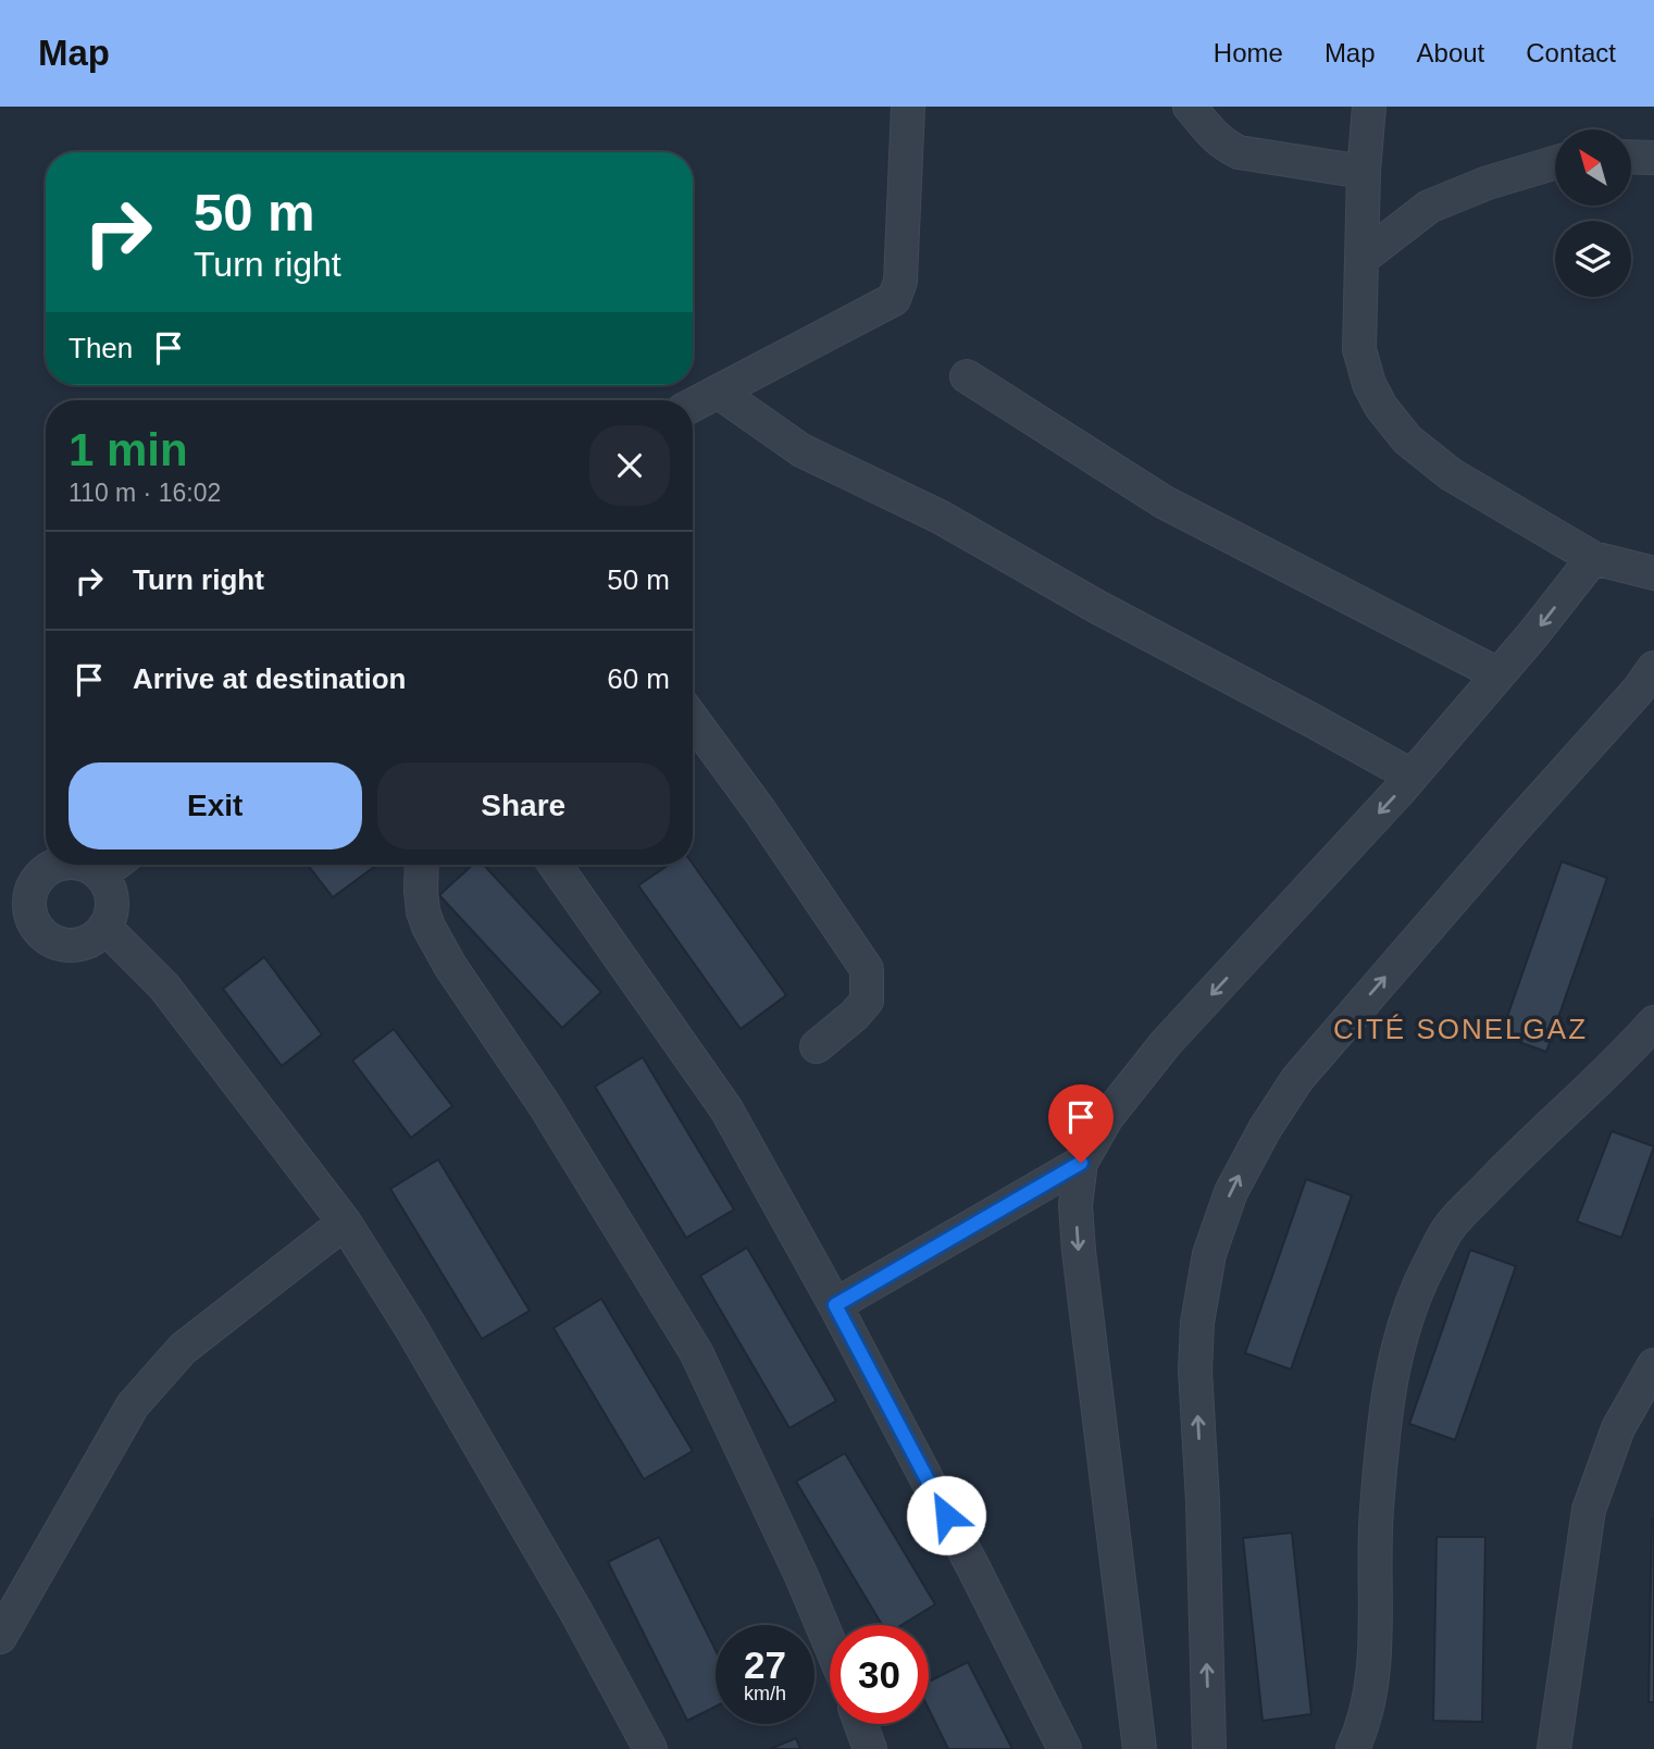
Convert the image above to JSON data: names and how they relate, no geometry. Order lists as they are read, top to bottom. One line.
{"districts":["CITÉ SONELGAZ"],"north":"top left","page":{"header":"Map","nav":["Home","Map","About","Contact"],"turn":["50 m","Turn right"],"then":"Then","heading":["1 min","110 m · 16:02"],"list":[{"name":"Turn right","value":"50 m"},{"name":"Arrive at destination","value":"60 m"}],"buttons":["Exit","Share"],"speed":"27 km/h","limit":"30"}}
